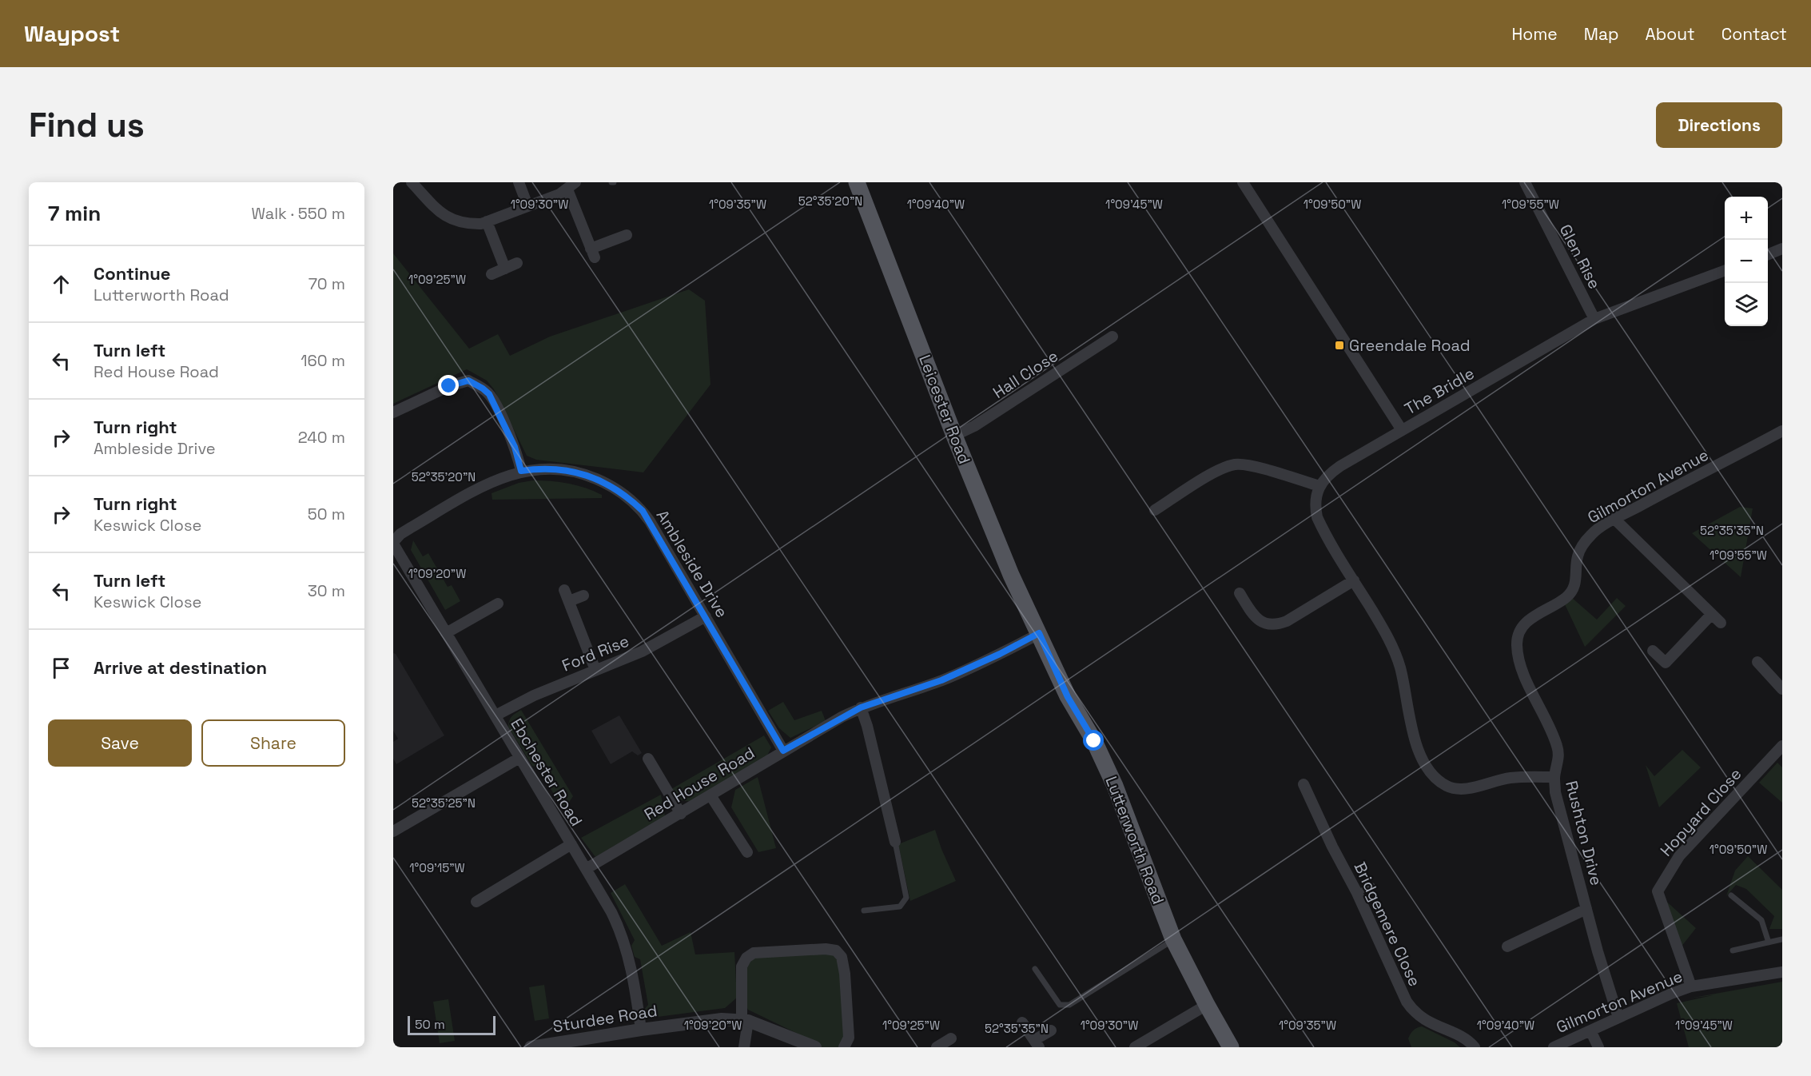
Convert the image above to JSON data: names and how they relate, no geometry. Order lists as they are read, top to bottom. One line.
{"streets":{"main road":["Leicester Road","Lutterworth Road"],"street":["Glen Rise","Hall Close","The Bridle","Gilmorton Avenue","Ambleside Drive","Ford Rise","Ebchester Road","Red House Road","Hopyard Close","Rushton Drive","Bridgemere Close","Sturdee Road"]},"crossings":[["Glen Rise","The Bridle"],["Hall Close","Leicester Road"],["Leicester Road","Red House Road"],["Leicester Road","Lutterworth Road"],["Gilmorton Avenue","Hopyard Close"],["Gilmorton Avenue","Rushton Drive"],["Ambleside Drive","Ford Rise"],["Ambleside Drive","Ebchester Road"],["Ambleside Drive","Red House Road"],["Ford Rise","Ebchester Road"],["Ebchester Road","Red House Road"],["Ebchester Road","Sturdee Road"],["Red House Road","Lutterworth Road"]],"places":{"transit":["Greendale Road"]},"scale_bar":"50 m","page":{"header":"Waypost","nav":["Home","Map","About","Contact"],"buttons":["Directions",["Save","Share"]],"title":"Find us","heading":["7 min","Walk · 550 m"],"map_buttons":["+","−"],"list":[["Continue","Lutterworth Road","70 m"],["Turn left","Red House Road","160 m"],["Turn right","Ambleside Drive","240 m"],["Turn right","Keswick Close","50 m"],["Turn left","Keswick Close","30 m"],"Arrive at destination"],"scale":"50 m"},"coordinates":["52°35'20\"N","1°09'35\"W","1°09'40\"W","1°09'50\"W","1°09'55\"W","1°09'30\"W","1°09'45\"W","1°09'25\"W","52°35'35\"N","1°09'20\"W","52°35'25\"N","1°09'15\"W"]}
